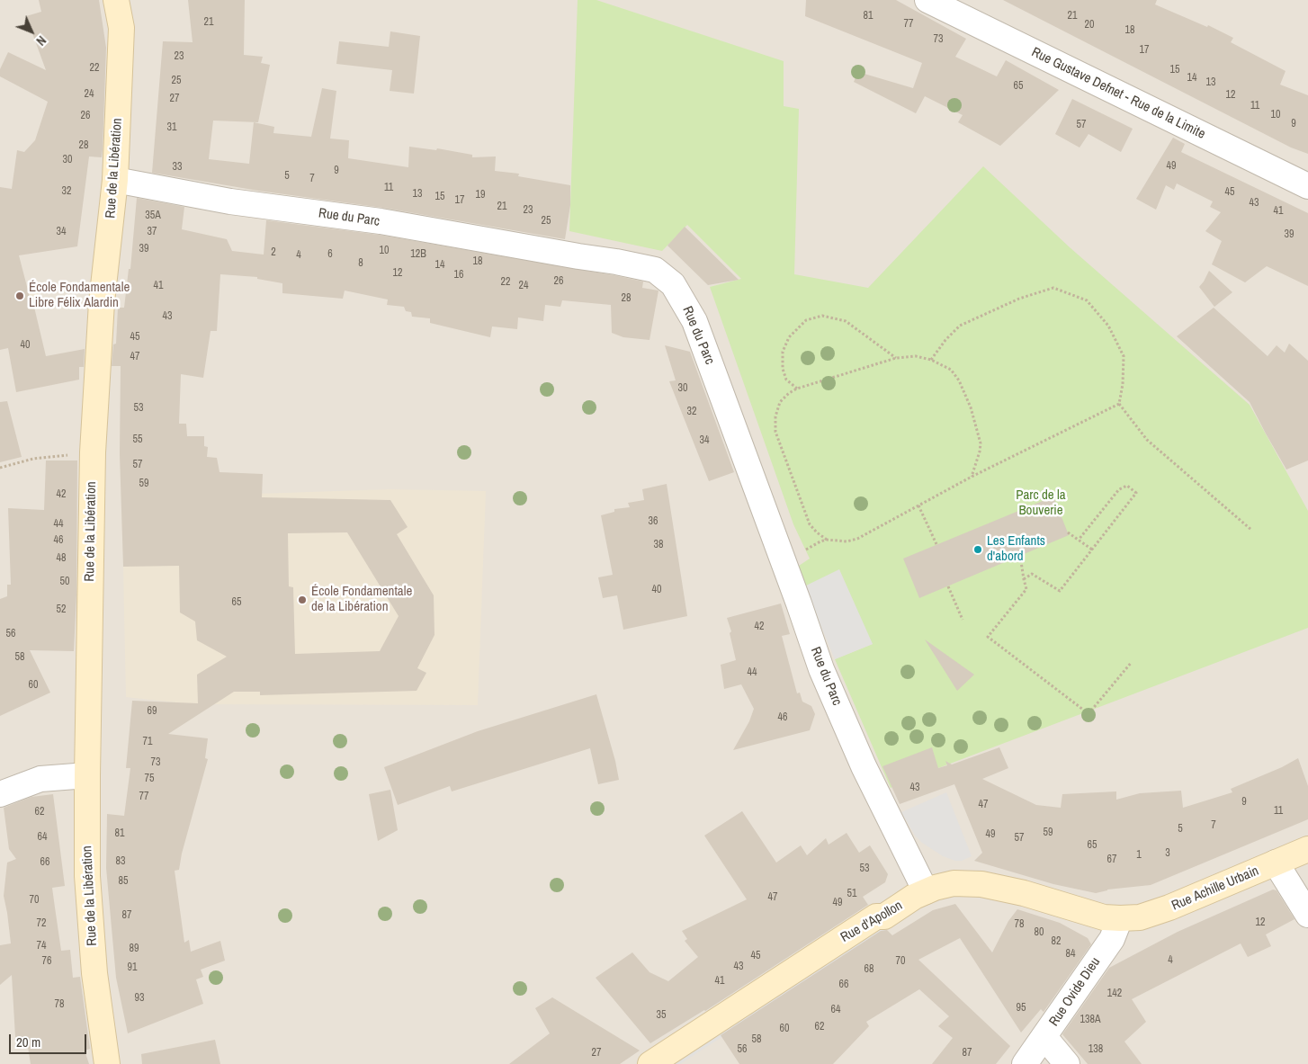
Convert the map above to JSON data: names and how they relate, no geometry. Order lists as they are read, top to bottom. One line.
{"streets":{"street":["Rue Gustave Defnet - Rue de la Limite","Rue de la Libération","Rue du Parc","Rue Achille Urbain","Rue d'Apollon","Rue Ovide Dieu"]},"crossings":[["Rue de la Libération","Rue du Parc"],["Rue du Parc","Rue d'Apollon"],["Rue Achille Urbain","Rue d'Apollon"],["Rue Achille Urbain","Rue Ovide Dieu"],["Rue d'Apollon","Rue Ovide Dieu"]],"parks":["Parc de la Bouverie"],"places":["École Fondamentale Libre Félix Alardin","Les Enfants d'abord","École Fondamentale de la Libération"],"house_numbers":["81","21","21","77","20","18","73","17","23","22","15","14","25","13","65","24","12","27","11","10","26","9","57","31","28","30","49","33","9","5","7","11","32","45","13","19","15","17","43","21","23","41","35A","25","34","37","39","39","10","2","6","12B","4","18","8","14","12","16","26","22","41","24","28","43","45","40","47","30","53","32","55","34","57","59","42","36","44","46","38","48","50","40","65","52","42","56","58","44","60","69","46","71","73","75","43","77","9","47","11","62","7","5","59","81","49","64","57","65","3","1","67","83","66","53","85","51","47","70","49","87","12","72","78","80","82","74","89","84","45","4","76","70","43","91","68","41","66","142","93","78","95","64","35","138A","62","60","58","56","138","27","87"],"scale_bar":"20 m","north":"bottom right"}
